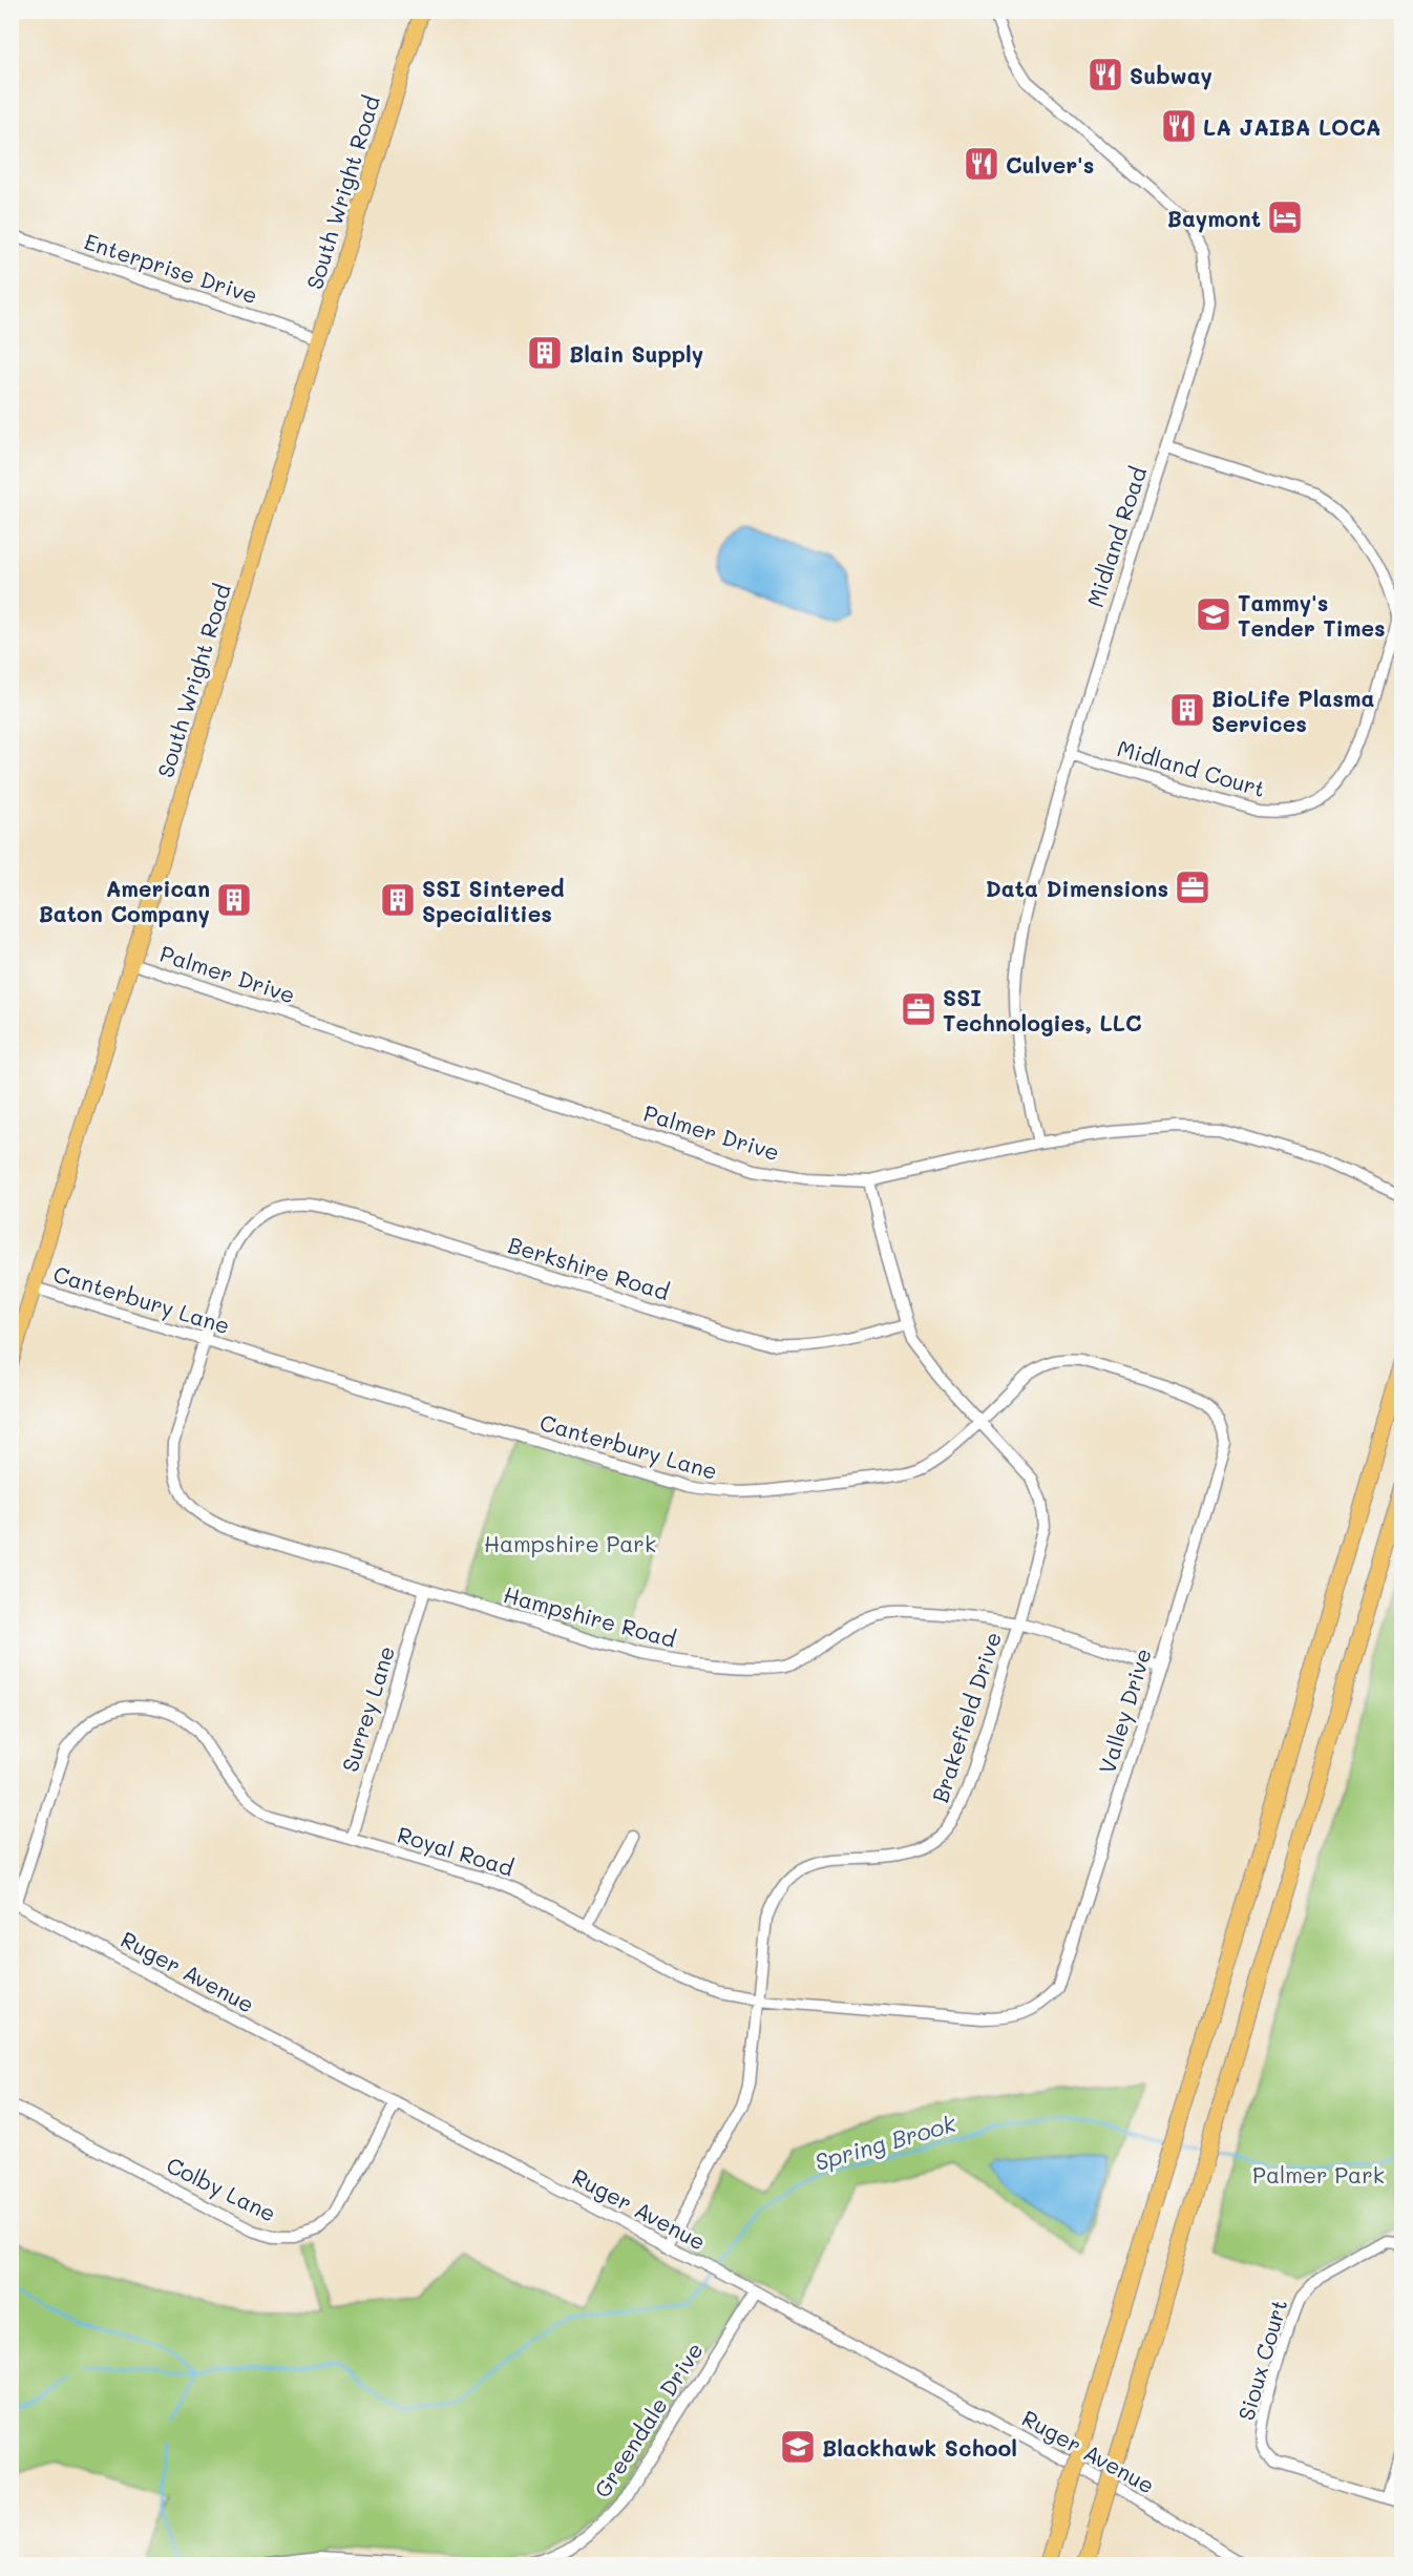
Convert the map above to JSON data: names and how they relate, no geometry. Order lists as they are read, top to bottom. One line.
{"streets":{"main road":["South Wright Road"],"street":["Enterprise Drive","Midland Road","Midland Court","Palmer Drive","Berkshire Road","Canterbury Lane","Hampshire Road","Surrey Lane","Valley Drive","Brakefield Drive","Royal Road","Ruger Avenue","Colby Lane","Sioux Court","Greendale Drive"]},"crossings":[["South Wright Road","Enterprise Drive"],["South Wright Road","Palmer Drive"],["South Wright Road","Canterbury Lane"],["Midland Road","Midland Court"],["Midland Road","Palmer Drive"],["Palmer Drive","Brakefield Drive"],["Berkshire Road","Canterbury Lane"],["Berkshire Road","Hampshire Road"],["Berkshire Road","Brakefield Drive"],["Canterbury Lane","Hampshire Road"],["Canterbury Lane","Valley Drive"],["Canterbury Lane","Brakefield Drive"],["Hampshire Road","Surrey Lane"],["Hampshire Road","Valley Drive"],["Hampshire Road","Brakefield Drive"],["Surrey Lane","Royal Road"],["Valley Drive","Royal Road"],["Brakefield Drive","Royal Road"],["Brakefield Drive","Ruger Avenue"],["Royal Road","Ruger Avenue"],["Ruger Avenue","Colby Lane"],["Ruger Avenue","Greendale Drive"]],"water":["Spring Brook"],"parks":["Hampshire Park","Palmer Park"],"places":{"restaurant":["Subway","LA JAIBA LOCA","Culver's"],"hotel":["Baymont"],"building":["Blain Supply","BioLife Plasma Services","American Baton Company","SSI Sintered Specialities"],"school or university":["Tammy's Tender Times","Blackhawk School"],"office":["Data Dimensions","SSI Technologies, LLC"]}}
